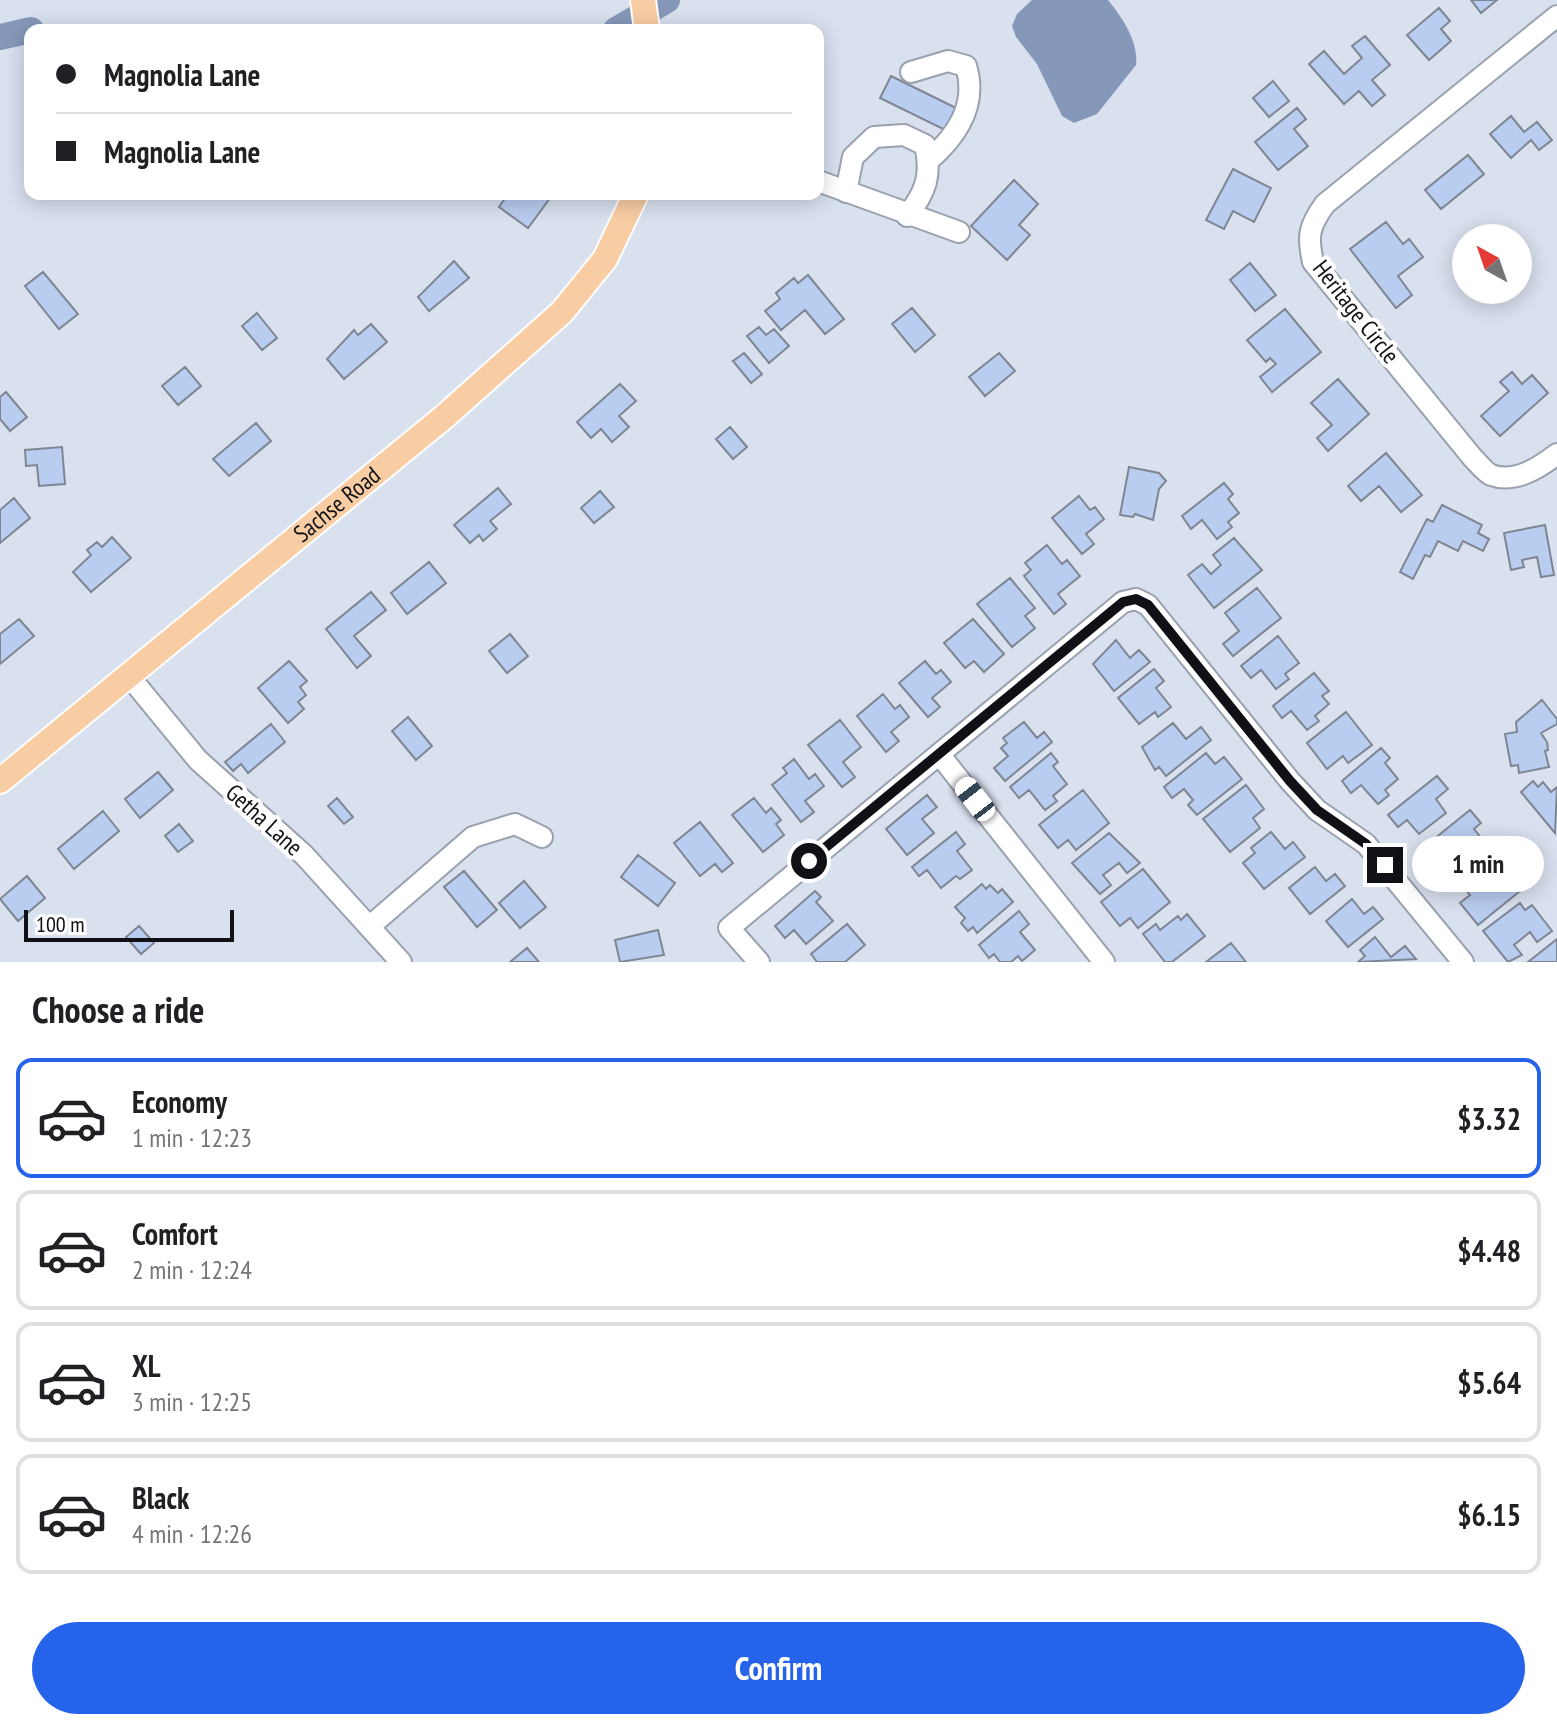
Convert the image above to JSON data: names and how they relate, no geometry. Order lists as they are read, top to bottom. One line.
{"streets":{"main road":["Sachse Road"],"street":["Heritage Circle","Getha Lane"]},"crossings":[["Sachse Road","Getha Lane"]],"scale_bar":"100 m","north":"top left","page":{"banner":["Magnolia Lane","Magnolia Lane"],"bubble":"1 min","scale":"100 m","heading":"Choose a ride","list":[{"name":"Economy","note":"1 min · 12:23","value":"$3.32"},{"name":"Comfort","note":"2 min · 12:24","value":"$4.48"},{"name":"XL","note":"3 min · 12:25","value":"$5.64"},{"name":"Black","note":"4 min · 12:26","value":"$6.15"}],"buttons":"Confirm"}}
